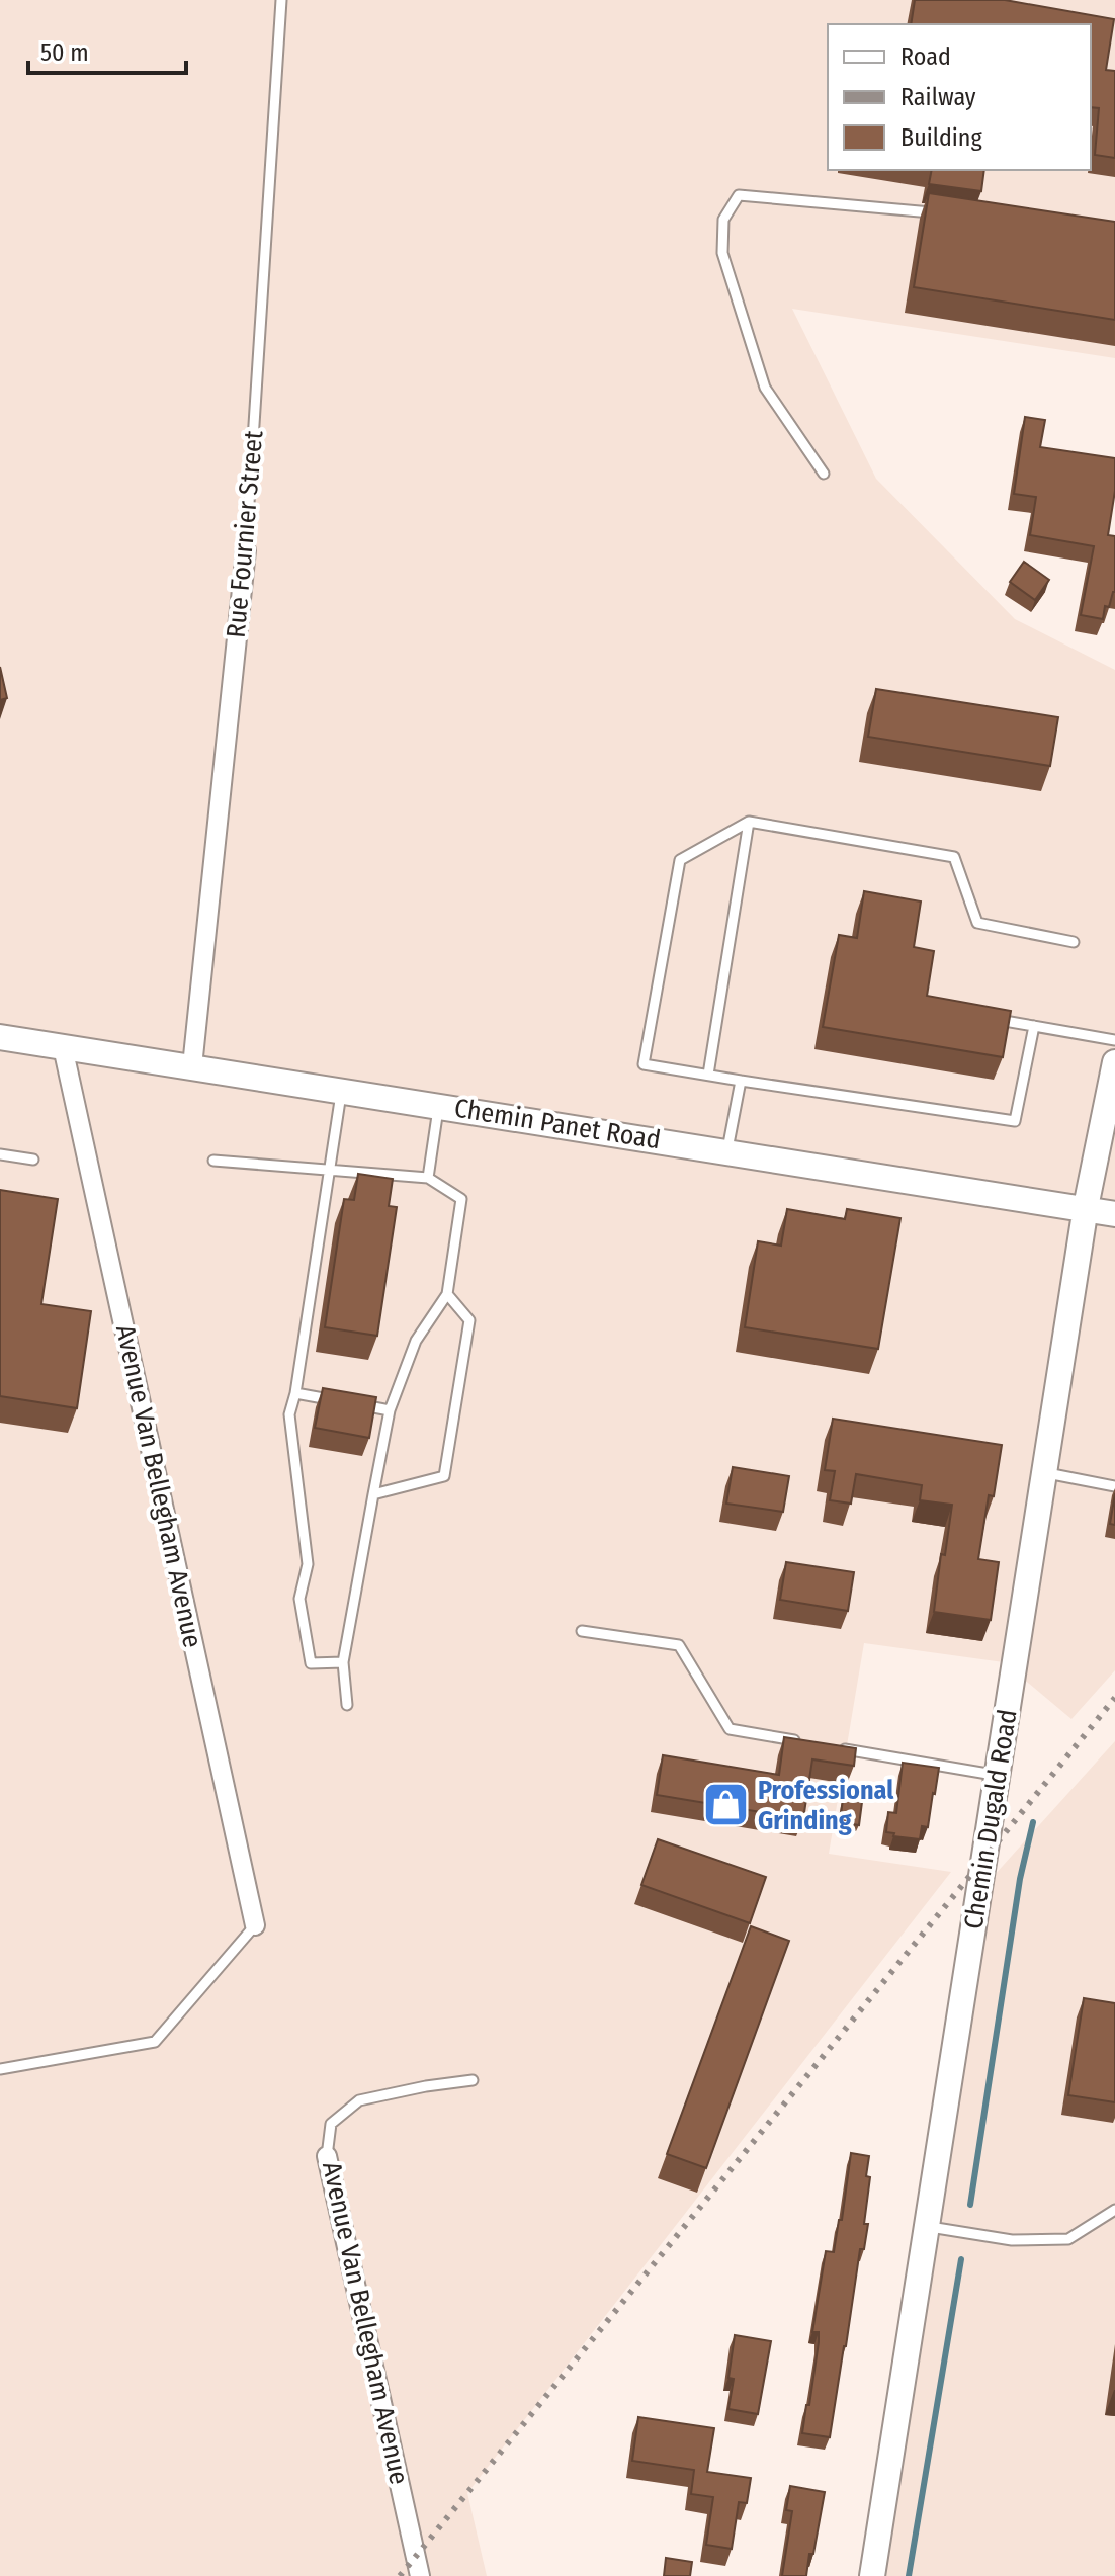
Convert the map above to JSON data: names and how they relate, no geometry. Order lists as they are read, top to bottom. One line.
{"streets":{"street":["Rue Fournier Street","Chemin Panet Road","Avenue Van Bellegham Avenue","Chemin Dugald Road"]},"crossings":[["Rue Fournier Street","Chemin Panet Road"],["Chemin Panet Road","Avenue Van Bellegham Avenue"],["Chemin Panet Road","Chemin Dugald Road"]],"places":{"shop":["Professional Grinding"]},"legend":["Road","Railway","Building"],"scale_bar":"50 m"}
